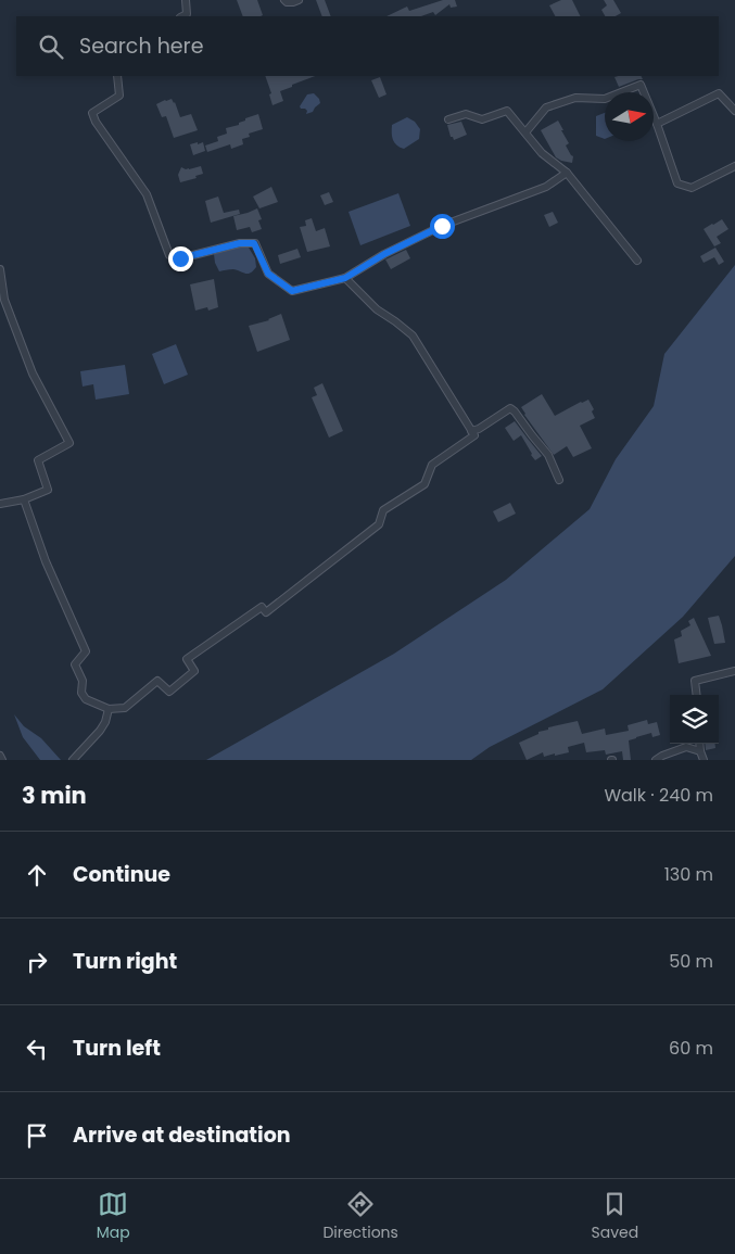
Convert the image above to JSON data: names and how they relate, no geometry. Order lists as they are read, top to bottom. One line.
{"north":"right","page":{"search":"Search here","heading":["3 min","Walk · 240 m"],"list":[["Continue","130 m"],["Turn right","50 m"],["Turn left","60 m"],"Arrive at destination"],"nav":["Map","Directions","Saved"]}}
